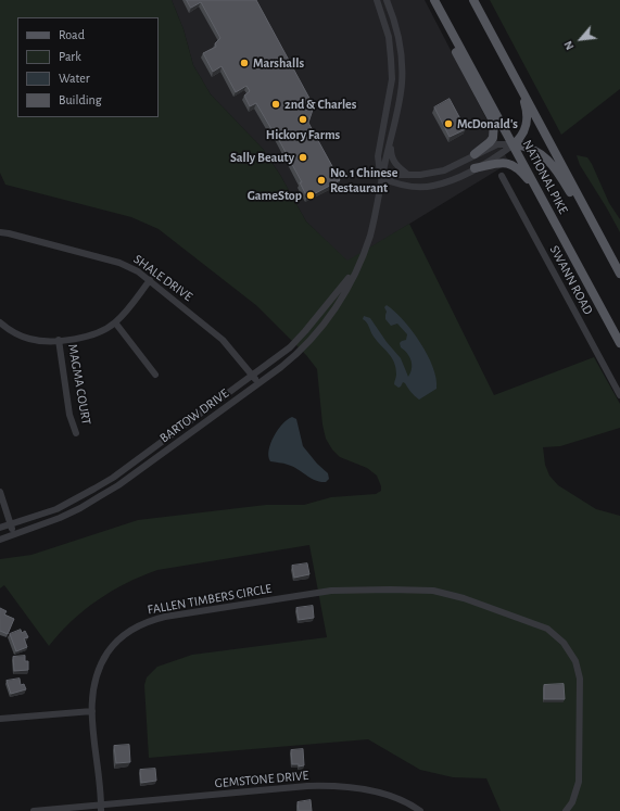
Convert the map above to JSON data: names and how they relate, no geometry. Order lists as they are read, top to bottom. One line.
{"streets":{"main road":["NATIONAL PIKE"],"street":["SHALE DRIVE","SWANN ROAD","MAGMA COURT","BARTOW DRIVE","FALLEN TIMBERS CIRCLE","GEMSTONE DRIVE"]},"crossings":[["SHALE DRIVE","BARTOW DRIVE"],["FALLEN TIMBERS CIRCLE","GEMSTONE DRIVE"]],"places":["Marshalls","2nd & Charles","Hickory Farms","McDonald's","Sally Beauty","No. 1 Chinese Restaurant","GameStop"],"legend":["Road","Park","Water","Building"],"north":"bottom left"}
